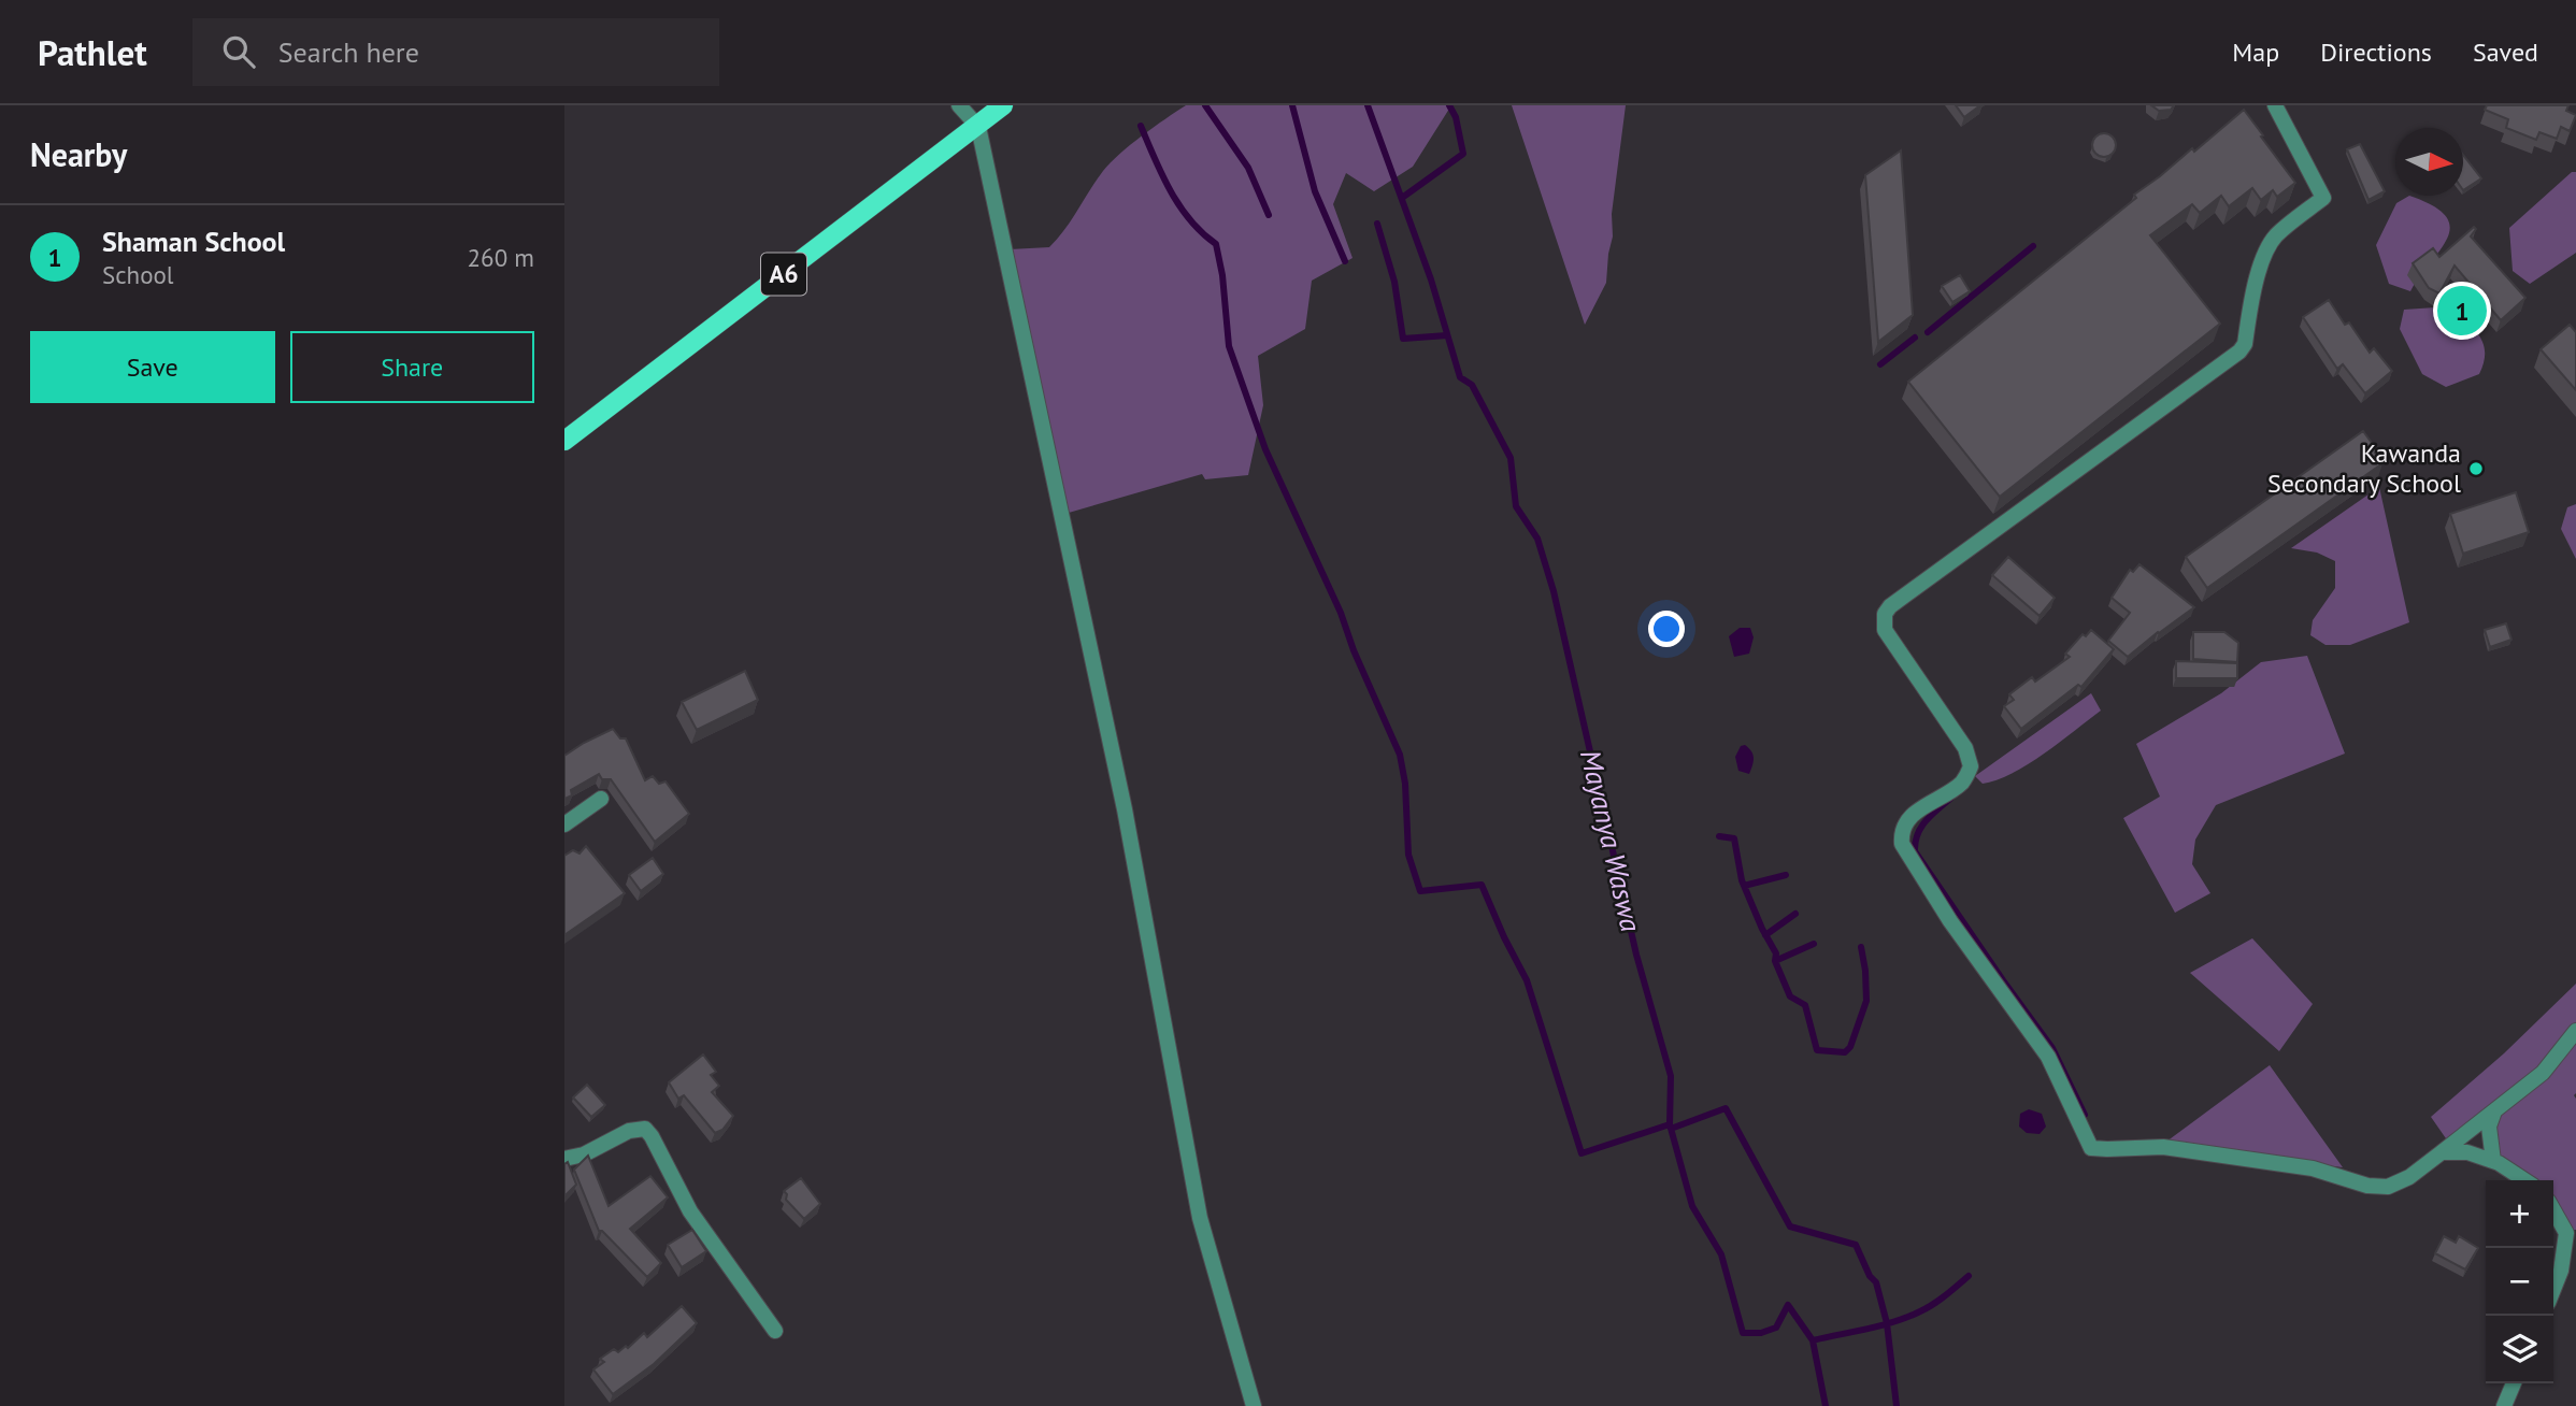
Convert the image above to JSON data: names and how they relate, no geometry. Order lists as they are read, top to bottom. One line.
{"streets":{"main road":["A6"]},"water":["Mayanya Waswa"],"places":["Kawanda Secondary School"],"north":"right","page":{"header":"Pathlet","search":"Search here","nav":["Map","Directions","Saved"],"heading":"Nearby","list":[{"mark":"1","name":"Shaman School","note":"School","value":"260 m"}],"pins":"1","buttons":["Save","Share"],"map_buttons":["+","−"]}}
